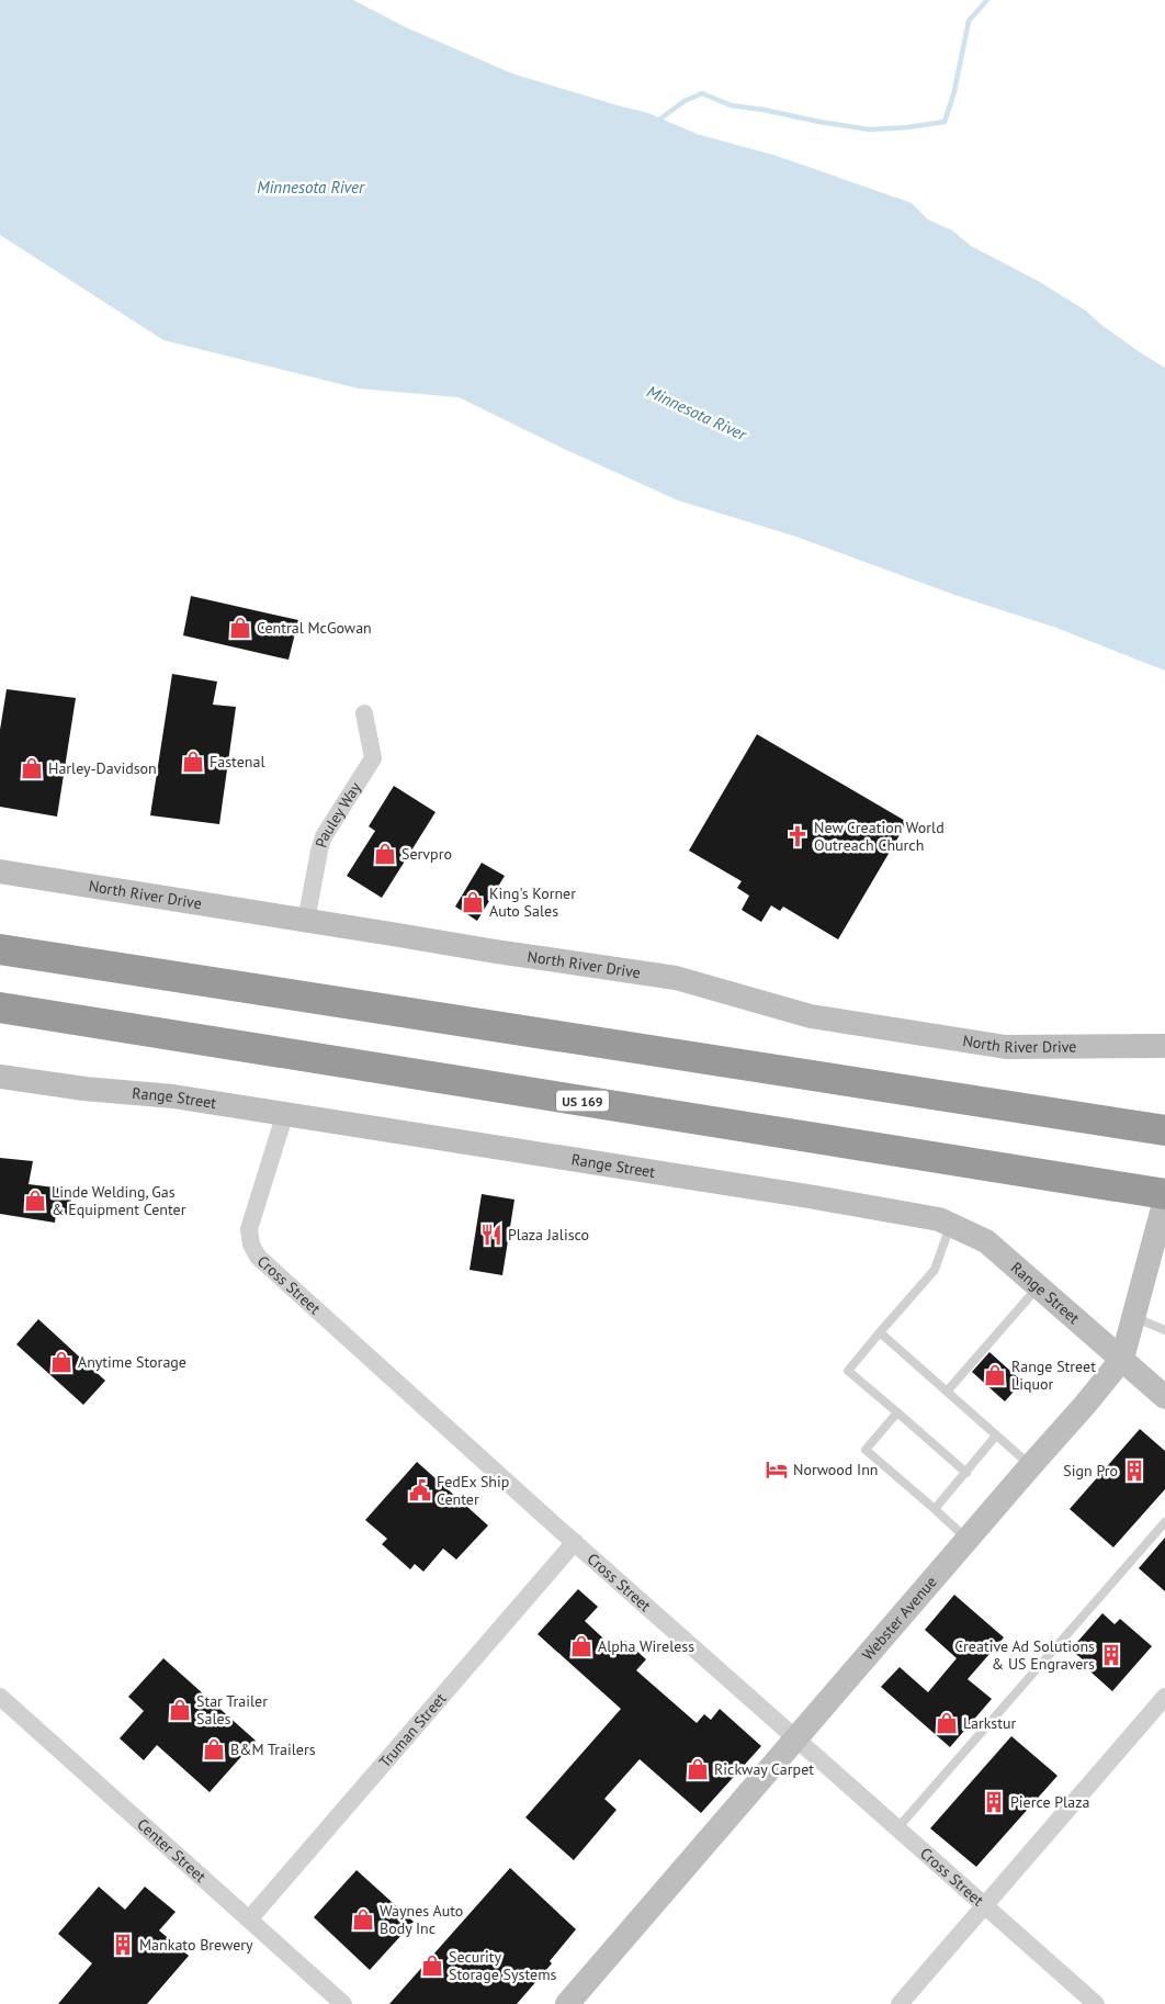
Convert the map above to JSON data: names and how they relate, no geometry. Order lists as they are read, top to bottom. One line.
{"streets":{"highway":["US 169"],"street":["Pauley Way","North River Drive","Range Street","Cross Street","Webster Avenue","Truman Street","Center Street"]},"crossings":[["Pauley Way","North River Drive"],["Range Street","Cross Street"],["Range Street","Webster Avenue"],["Cross Street","Webster Avenue"],["Cross Street","Truman Street"],["Truman Street","Center Street"]],"water":["Minnesota River"],"places":{"shop":["Central McGowan","Fastenal","Harley-Davidson","Servpro","King's Korner Auto Sales","Linde Welding, Gas & Equipment Center","Anytime Storage","Range Street Liquor","Alpha Wireless","Star Trailer Sales","Larkstur","B&M Trailers","Rickway Carpet","Waynes Auto Body Inc","Security Storage Systems"],"church":["New Creation World Outreach Church"],"restaurant":["Plaza Jalisco"],"hotel":["Norwood Inn"],"building":["Sign Pro","Creative Ad Solutions & US Engravers","Pierce Plaza","Mankato Brewery"],"public building":["FedEx Ship Center"]}}
